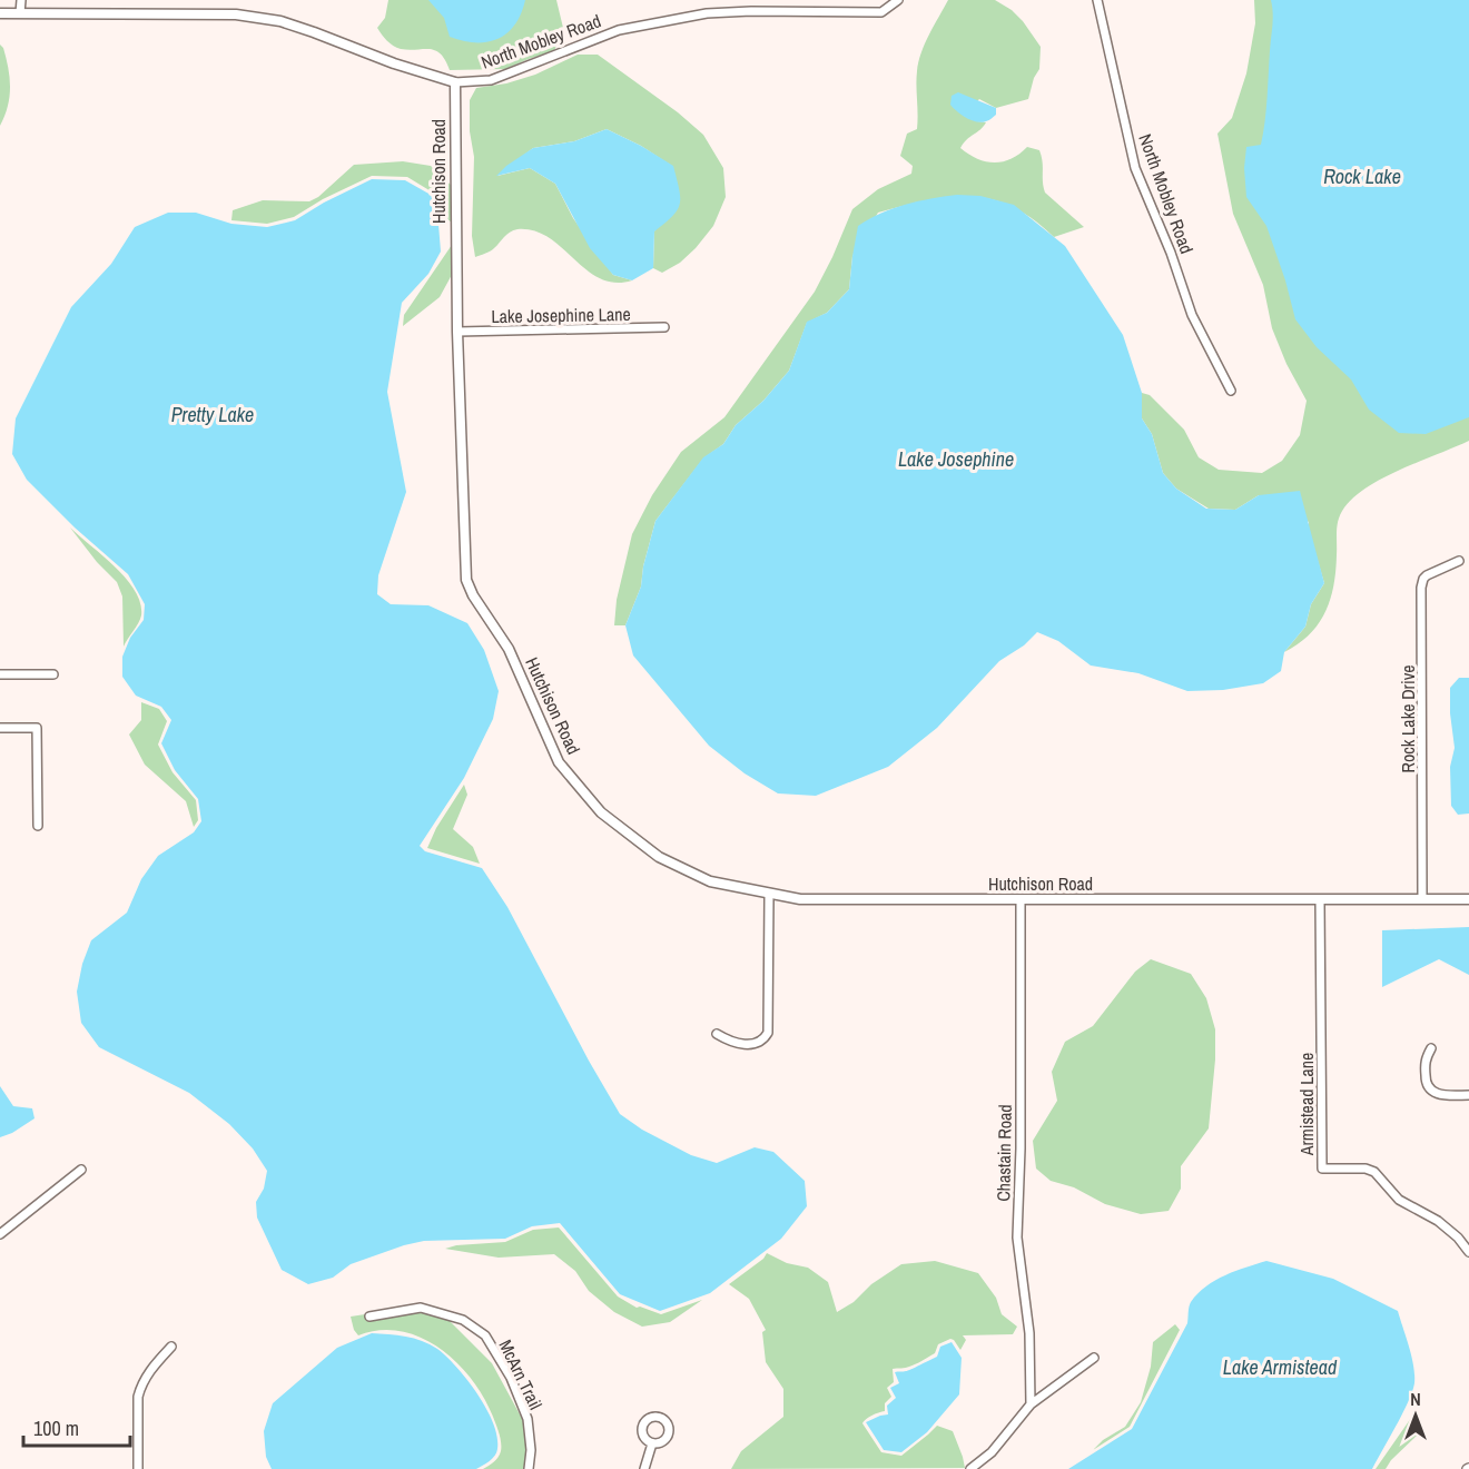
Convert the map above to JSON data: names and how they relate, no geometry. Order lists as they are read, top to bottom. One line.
{"streets":{"street":["North Mobley Road","Hutchison Road","Lake Josephine Lane","Rock Lake Drive","Armistead Lane","Chastain Road","McArn Trail"]},"crossings":[["North Mobley Road","Hutchison Road"],["Hutchison Road","Lake Josephine Lane"],["Hutchison Road","Rock Lake Drive"],["Hutchison Road","Armistead Lane"],["Hutchison Road","Chastain Road"]],"water":["Rock Lake","Pretty Lake","Lake Josephine","Lake Armistead"],"scale_bar":"100 m","north":"top"}
